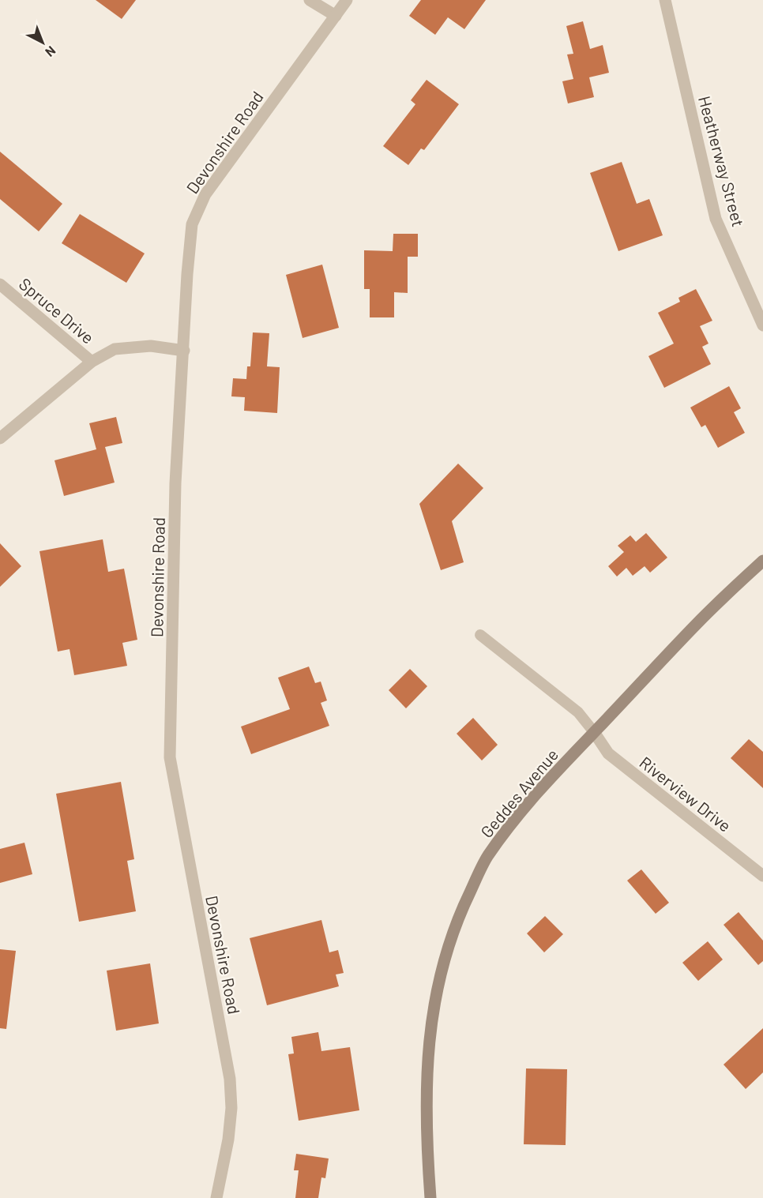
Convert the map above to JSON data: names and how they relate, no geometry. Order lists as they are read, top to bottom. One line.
{"streets":{"main road":["Geddes Avenue"],"street":["Devonshire Road","Heatherway Street","Spruce Drive","Riverview Drive"]},"crossings":[["Geddes Avenue","Riverview Drive"]],"north":"bottom right"}
